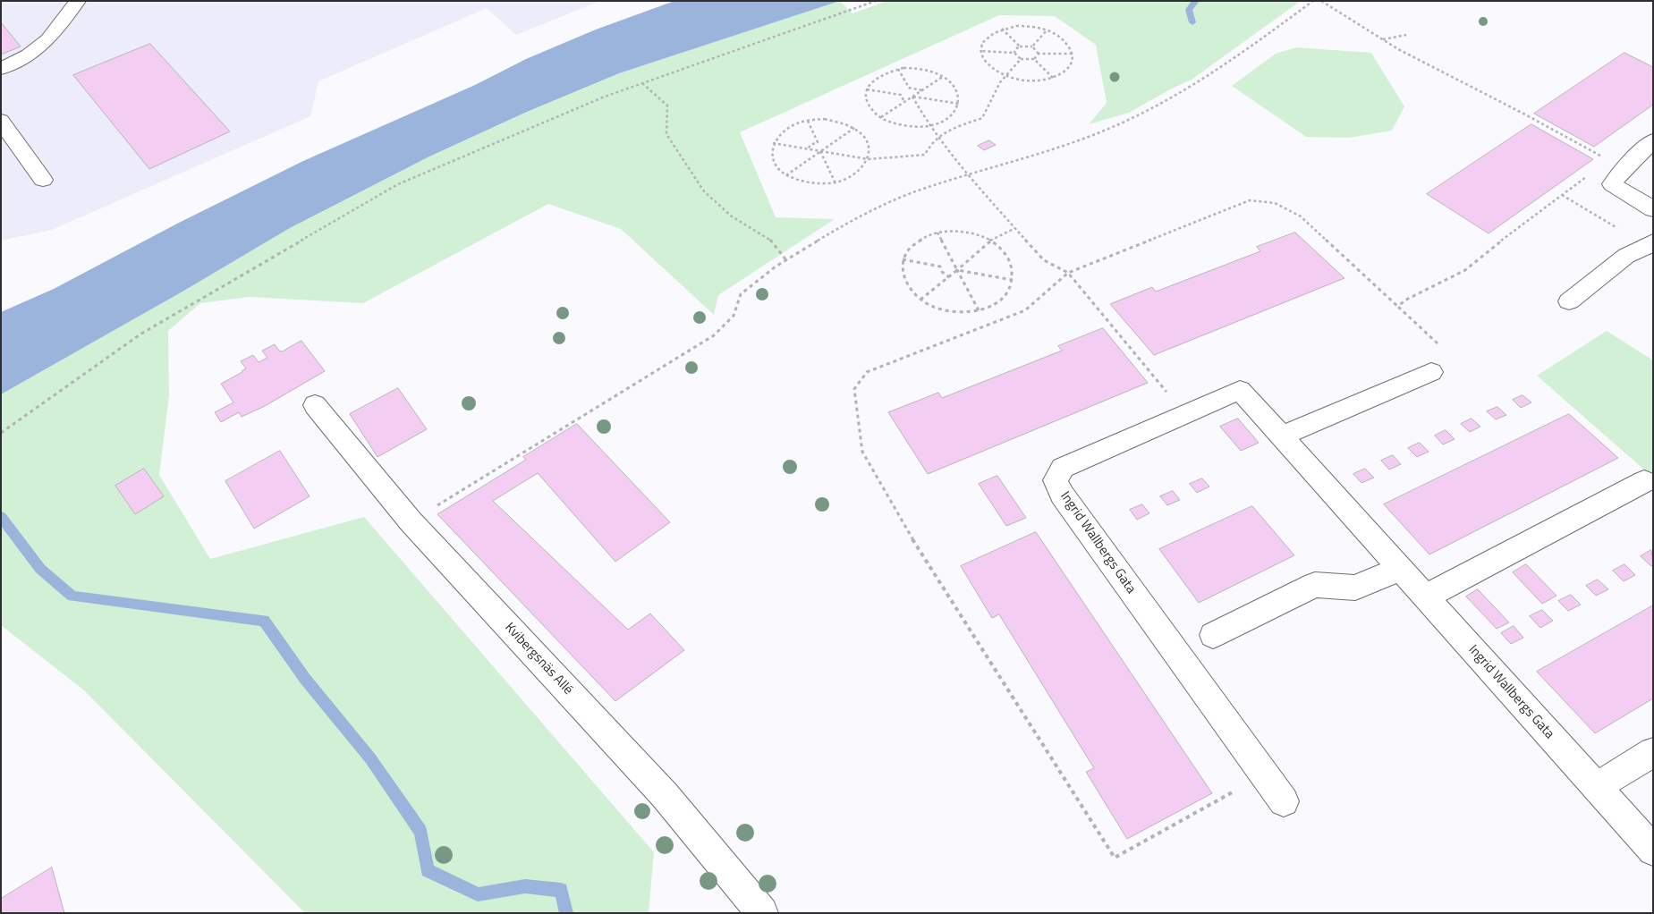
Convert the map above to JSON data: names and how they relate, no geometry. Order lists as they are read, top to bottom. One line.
{"streets":{"street":["Ingrid Wallbergs Gata","Kvibergsnäs Allé"]}}
